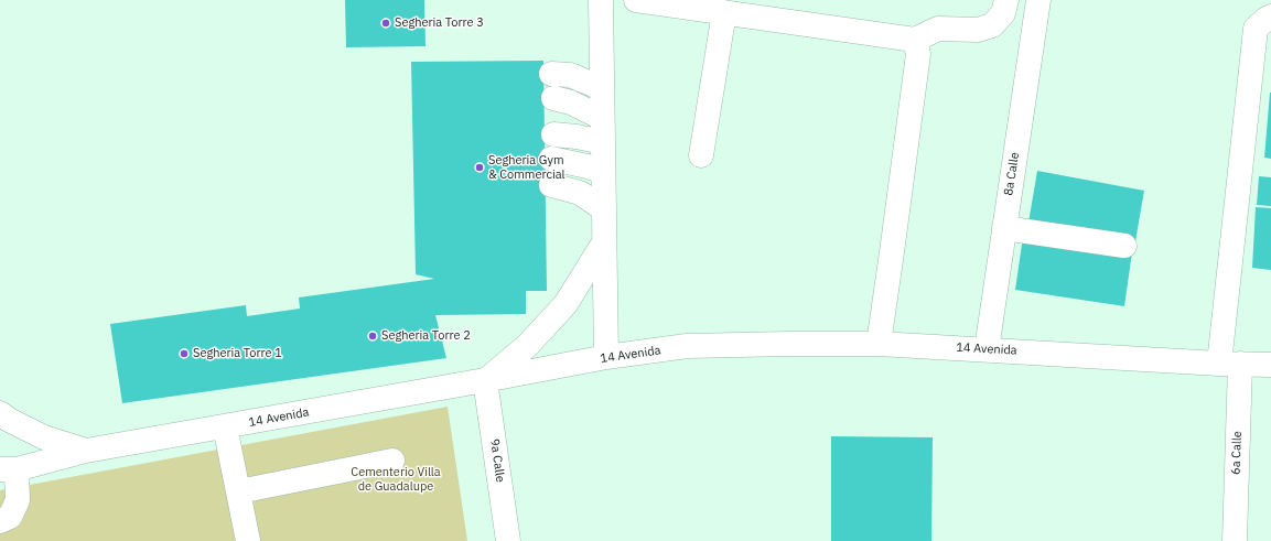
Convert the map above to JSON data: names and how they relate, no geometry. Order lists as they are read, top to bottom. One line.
{"streets":{"street":["8a Calle","14 Avenida","6a Calle","9a Calle"]},"crossings":[["8a Calle","14 Avenida"],["14 Avenida","6a Calle"],["14 Avenida","9a Calle"]],"parks":["Cementerio Villa de Guadalupe"],"places":["Segheria Torre 3","Segheria Gym & Commercial","Segheria Torre 2","Segheria Torre 1"]}
